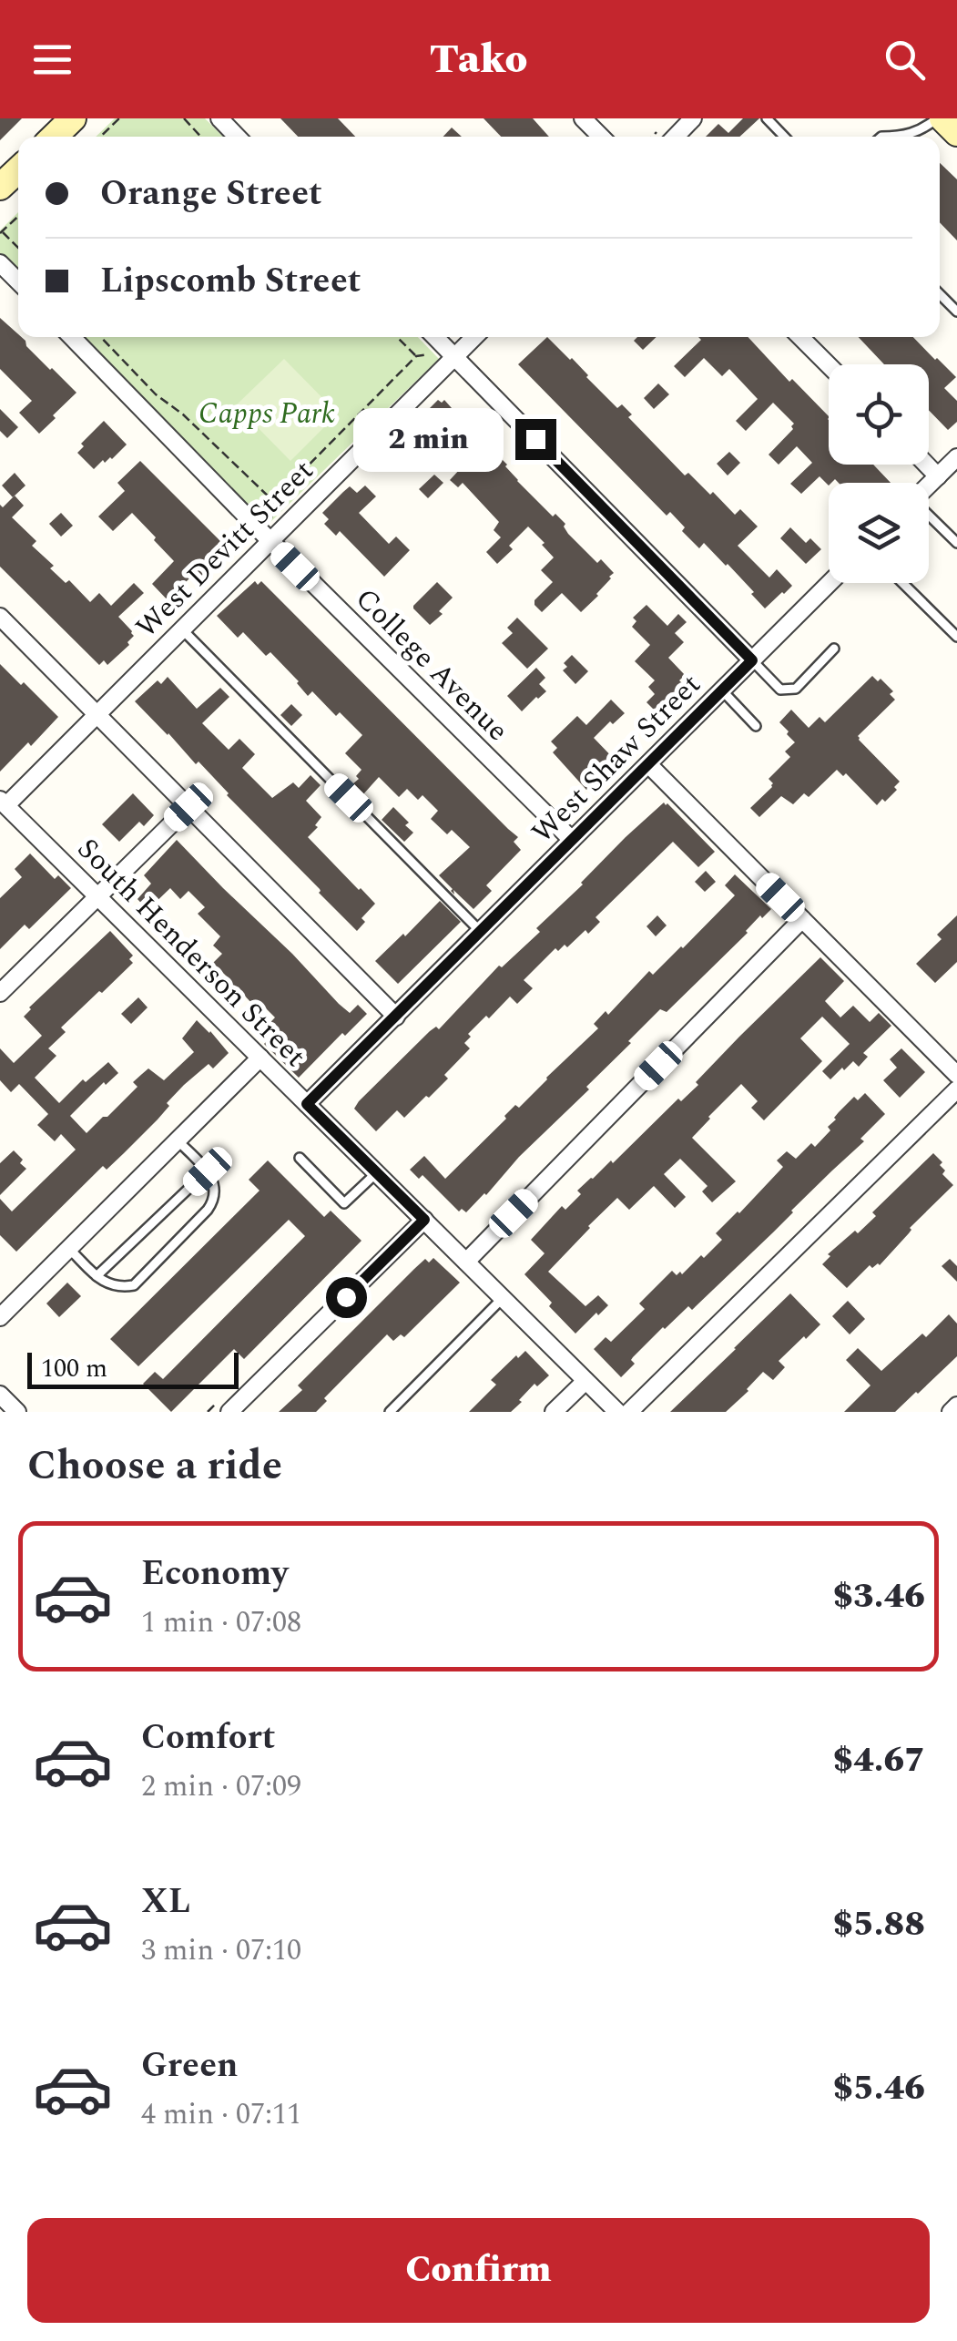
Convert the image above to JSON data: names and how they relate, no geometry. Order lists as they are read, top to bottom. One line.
{"streets":{"street":["West Devitt Street","College Avenue","West Shaw Street","South Henderson Street"]},"crossings":[["West Devitt Street","College Avenue"],["West Devitt Street","South Henderson Street"],["College Avenue","West Shaw Street"],["West Shaw Street","South Henderson Street"]],"parks":["Capps Park"],"scale_bar":"100 m","page":{"header":"Tako","banner":["Orange Street","Lipscomb Street"],"bubble":"2 min","scale":"100 m","heading":"Choose a ride","list":[{"name":"Economy","note":"1 min · 07:08","value":"$3.46"},{"name":"Comfort","note":"2 min · 07:09","value":"$4.67"},{"name":"XL","note":"3 min · 07:10","value":"$5.88"},{"name":"Green","note":"4 min · 07:11","value":"$5.46"}],"buttons":"Confirm"}}
